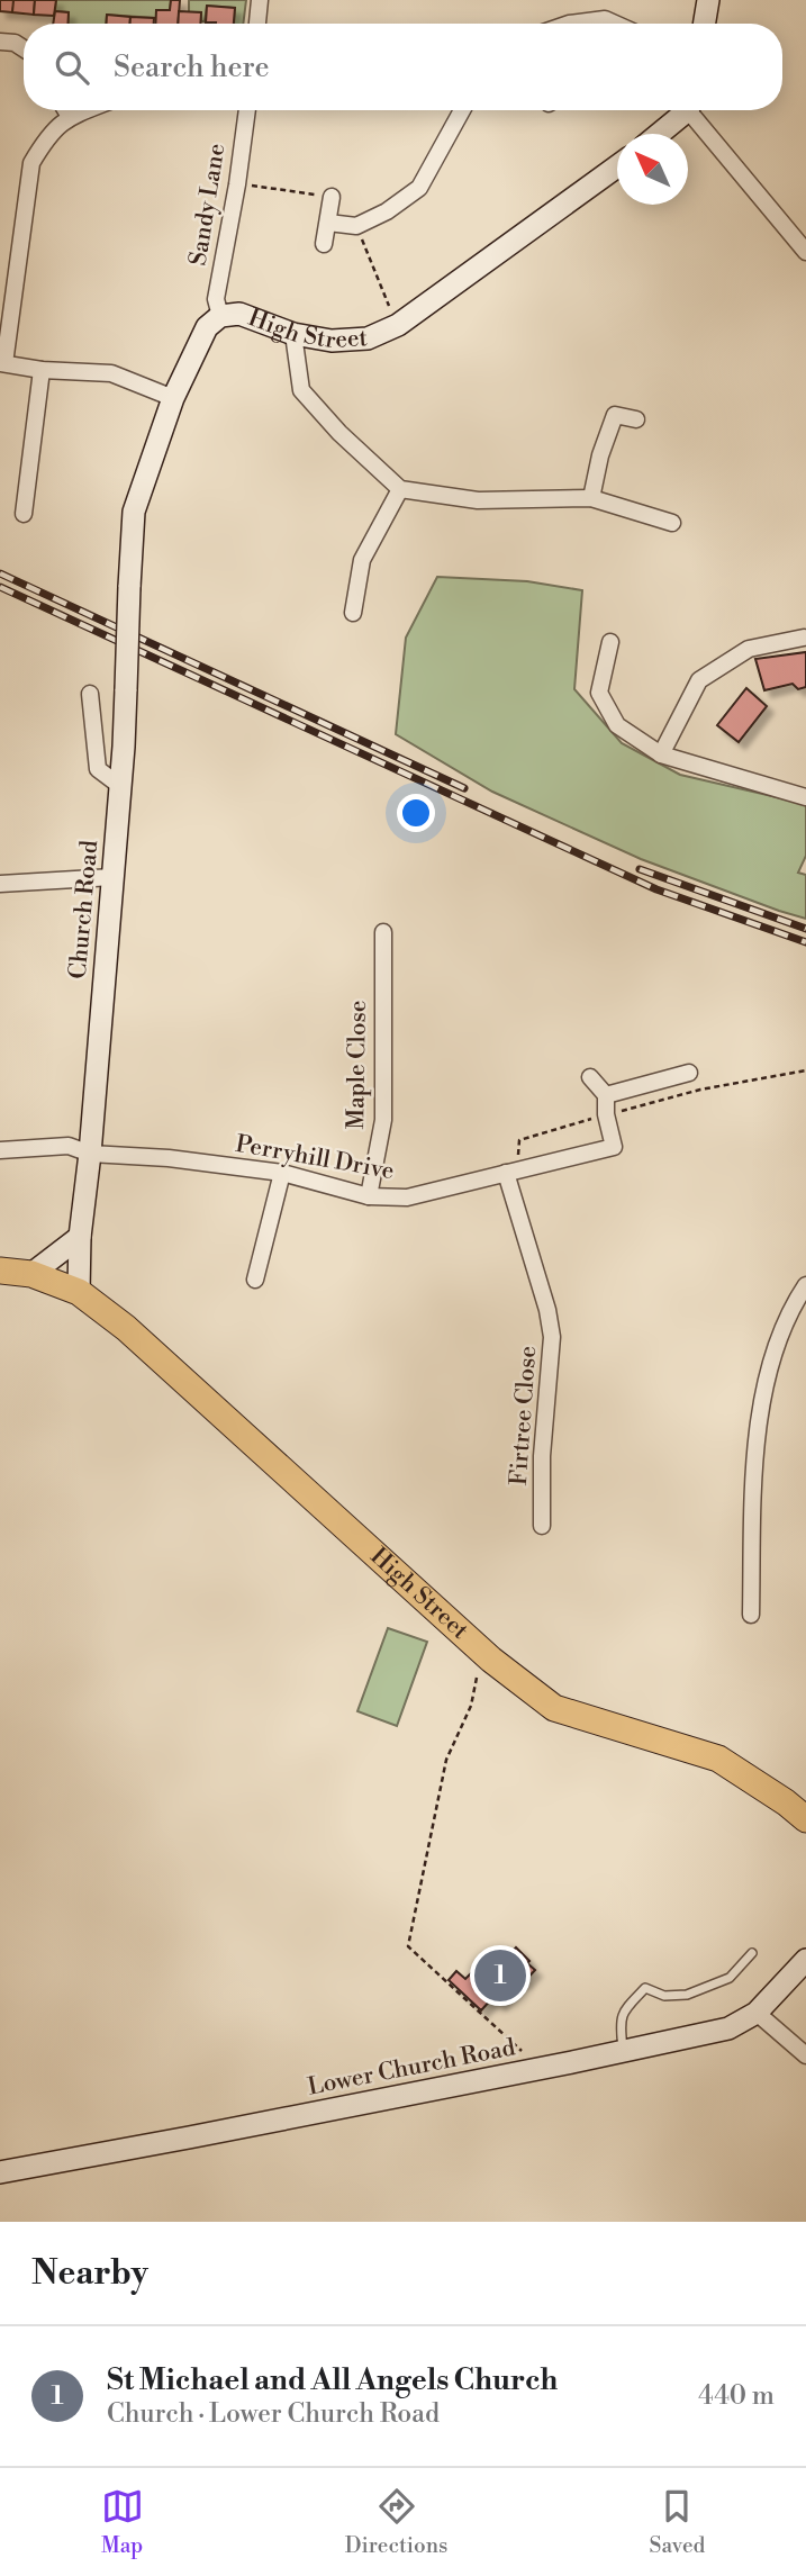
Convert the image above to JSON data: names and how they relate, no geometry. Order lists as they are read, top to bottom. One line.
{"streets":{"main road":["High Street"],"street":["Sandy Lane","Church Road","Maple Close","Perryhill Drive","Firtree Close","Lower Church Road"]},"crossings":[["Sandy Lane","High Street"],["High Street","Church Road"],["Church Road","Perryhill Drive"],["Maple Close","Perryhill Drive"],["Perryhill Drive","Firtree Close"]],"north":"top left","page":{"search":"Search here","pins":"1","heading":"Nearby","list":[{"mark":"1","name":"St Michael and All Angels Church","note":"Church · Lower Church Road","value":"440 m"}],"nav":["Map","Directions","Saved"]}}
